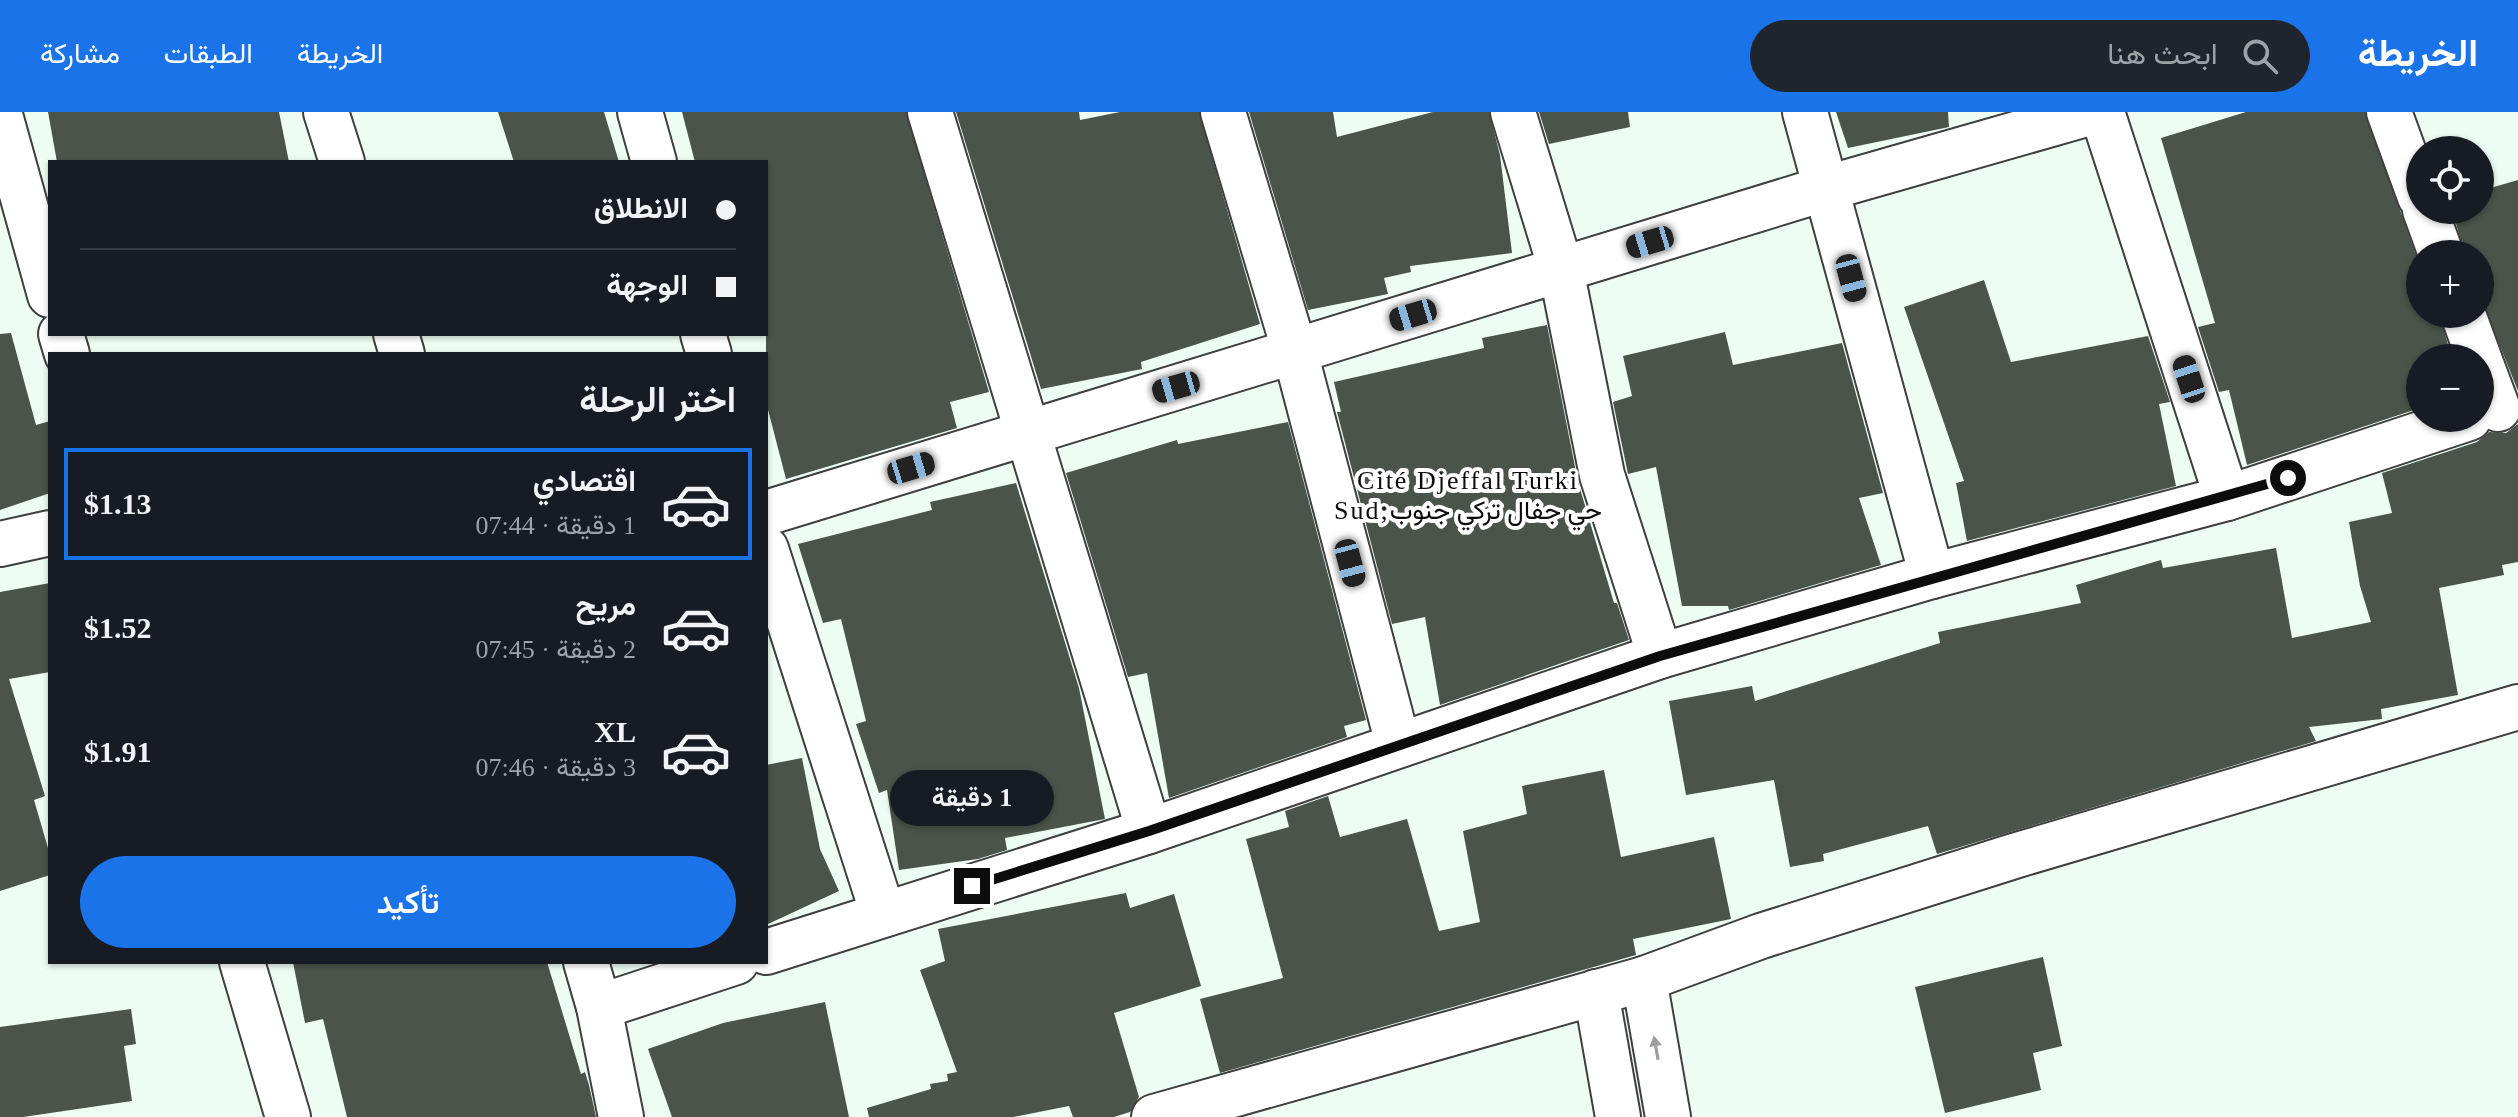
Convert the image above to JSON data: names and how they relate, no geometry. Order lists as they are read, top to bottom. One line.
{"districts":["Cité Djeffal Turki Sud;حي جفال تركي جنوب"],"page":{"header":"الخريطة","search":"ابحث هنا","nav":["الخريطة","الطبقات","مشاركة"],"map_buttons":["+","−"],"banner":["الانطلاق","الوجهة"],"heading":"اختر الرحلة","list":[{"name":"اقتصادي","note":"1 دقيقة · 07:44","value":"$1.13"},{"name":"مريح","note":"2 دقيقة · 07:45","value":"$1.52"},{"name":"XL","note":"3 دقيقة · 07:46","value":"$1.91"}],"bubble":"1 دقيقة","buttons":"تأكيد"}}
